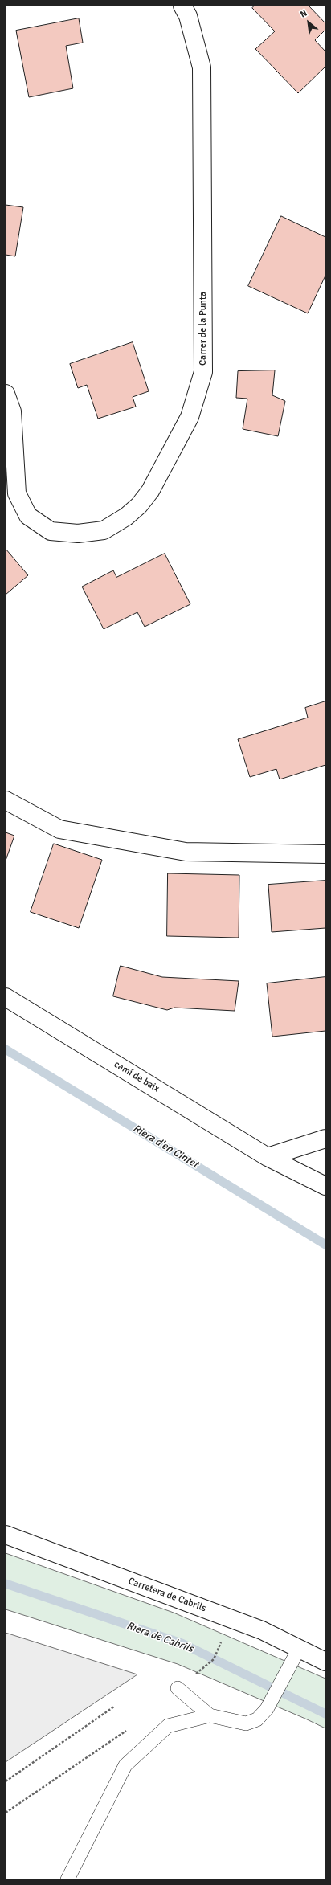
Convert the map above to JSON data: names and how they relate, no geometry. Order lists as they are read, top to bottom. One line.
{"streets":{"street":["Carrer de la Punta","camí de baix","Carretera de Cabrils"]},"water":["Riera d'en Cintet","Riera de Cabrils"],"north":"top left"}
